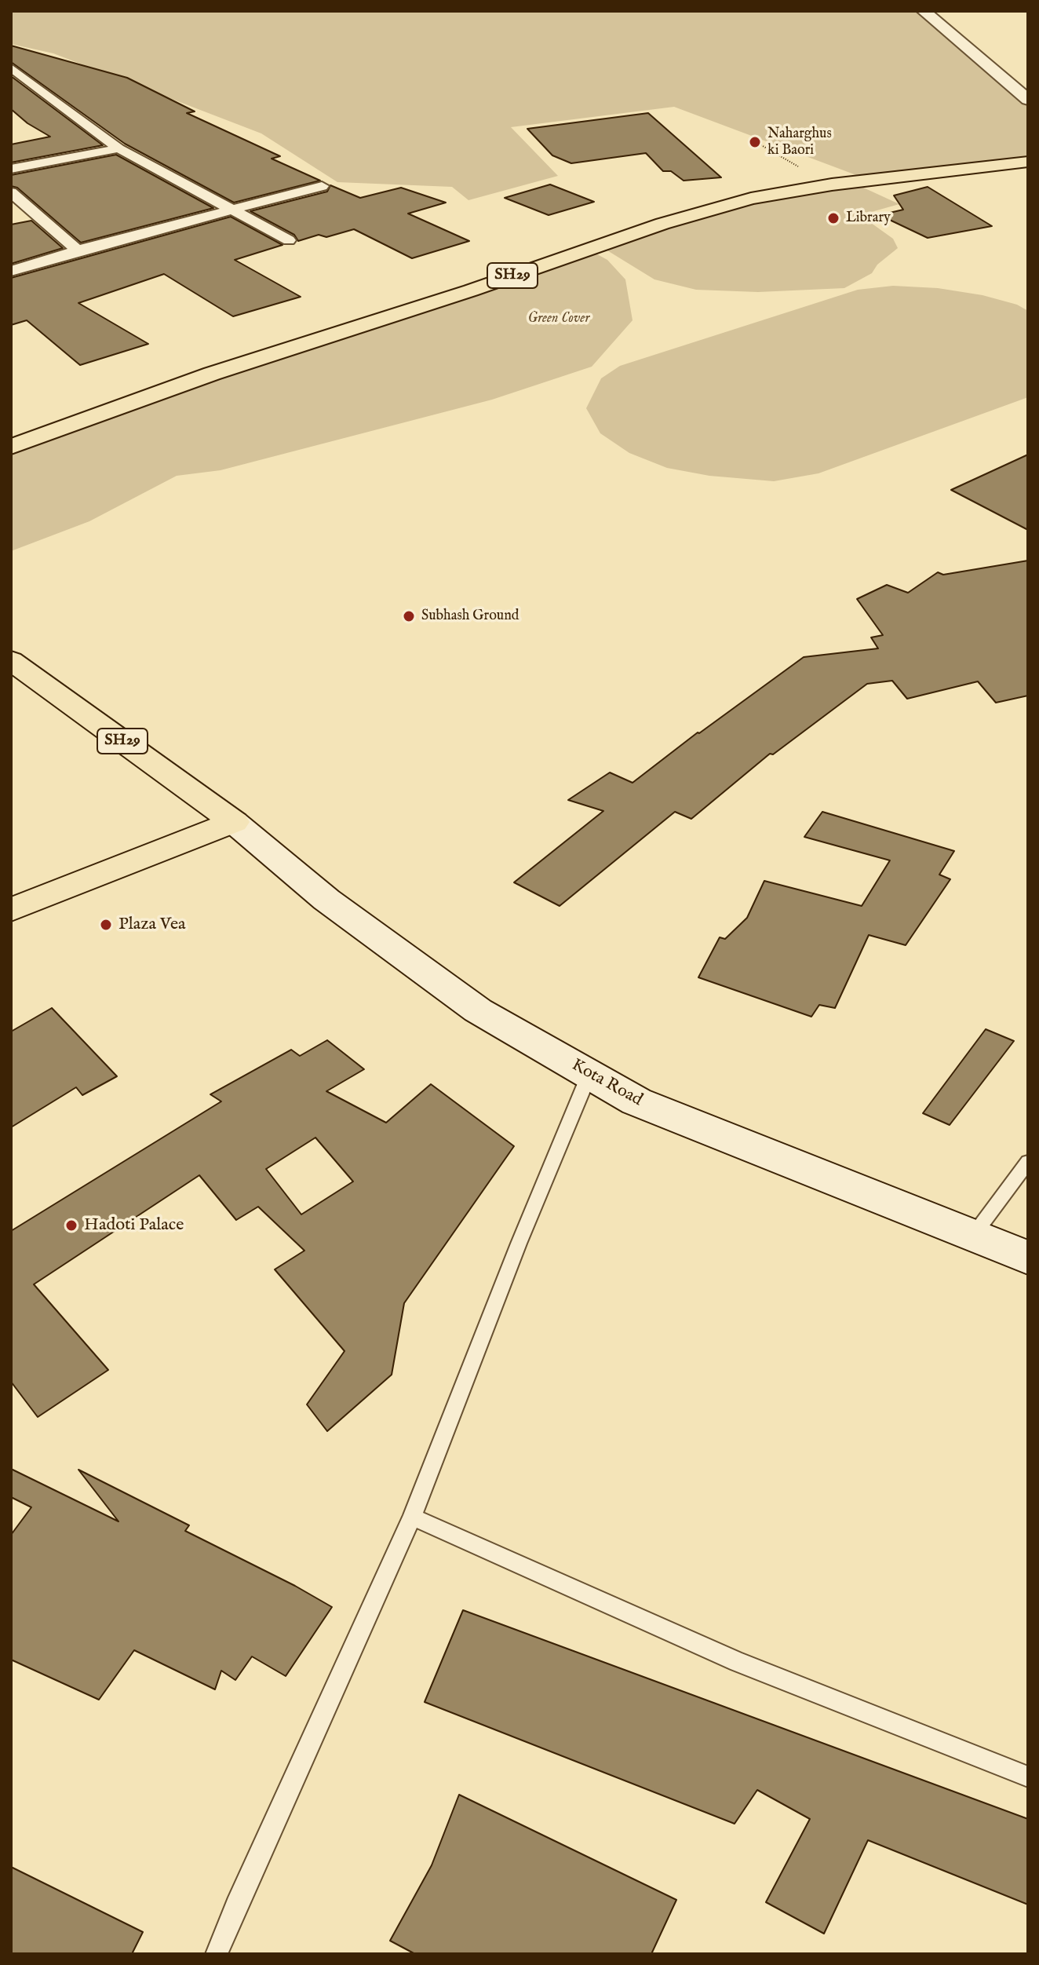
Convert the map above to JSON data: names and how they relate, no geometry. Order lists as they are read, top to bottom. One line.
{"streets":{"main road":["SH29","Kota Road"]},"crossings":[["SH29","Kota Road"]],"parks":["Green Cover"],"places":["Naharghus ki Baori","Library","Subhash Ground","Plaza Vea","Hadoti Palace"]}
